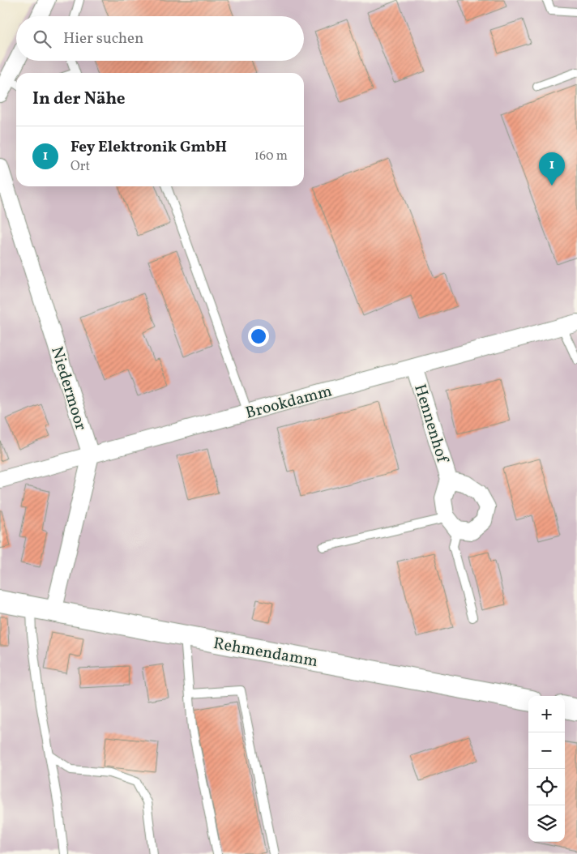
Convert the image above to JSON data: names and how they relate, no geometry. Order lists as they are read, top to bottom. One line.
{"streets":{"street":["Niedermoor","Brookdamm","Hennenhof","Rehmendamm"]},"crossings":[["Niedermoor","Brookdamm"],["Brookdamm","Hennenhof"]],"page":{"search":"Hier suchen","heading":"In der Nähe","list":[{"mark":"1","name":"Fey Elektronik GmbH","note":"Ort","value":"160 m"}],"pins":"1","map_buttons":["+","−"]}}
